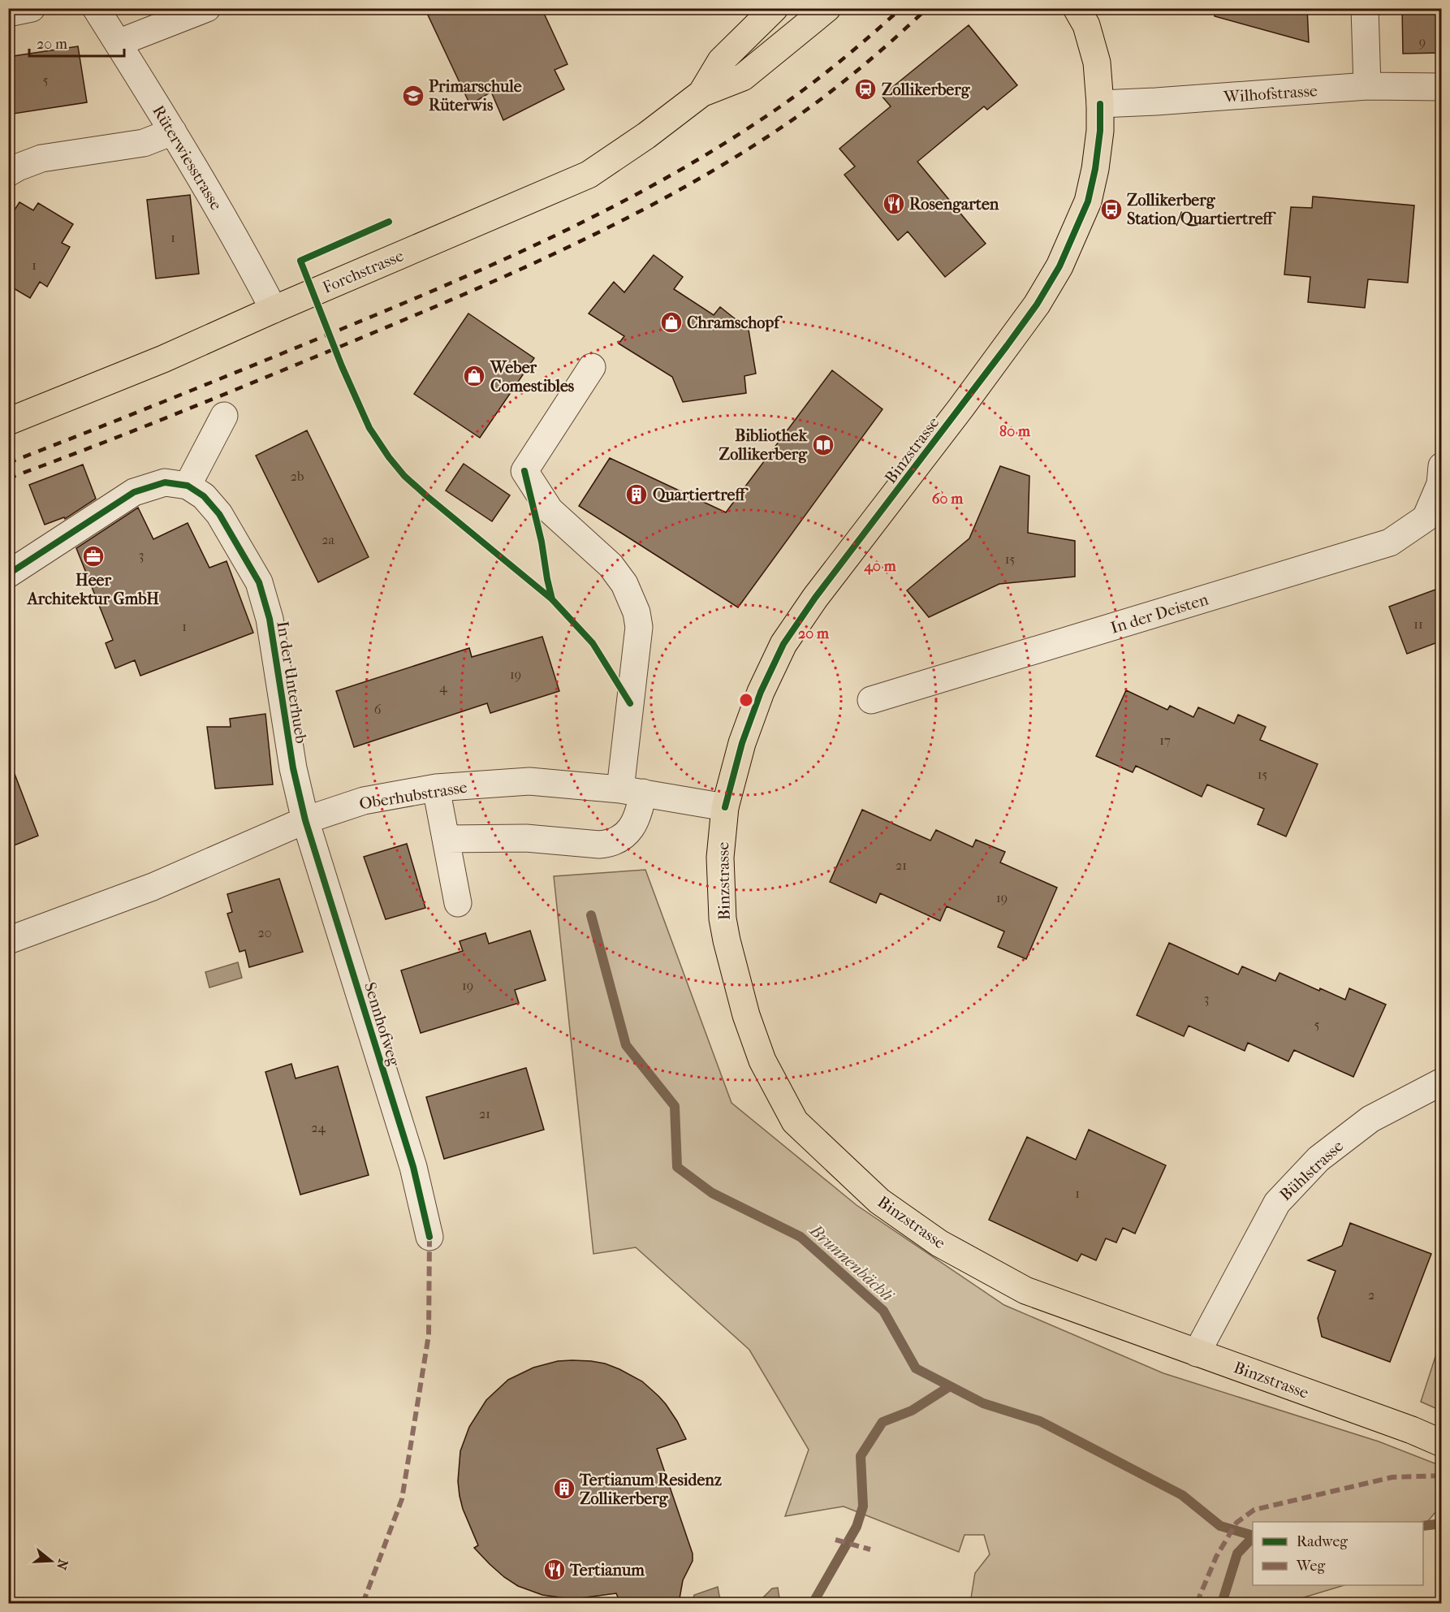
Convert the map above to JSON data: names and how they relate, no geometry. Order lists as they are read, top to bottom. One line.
{"streets":{"main road":["Forchstrasse","Binzstrasse"],"street":["Wilhofstrasse","Rüterwiesstrasse","In der Deisten","In der Unterhueb","Oberhubstrasse","Sennhofweg","Bühlstrasse"]},"crossings":[["Wilhofstrasse","Binzstrasse"],["Rüterwiesstrasse","Forchstrasse"],["Binzstrasse","Oberhubstrasse"],["Binzstrasse","Bühlstrasse"],["In der Unterhueb","Oberhubstrasse"],["In der Unterhueb","Sennhofweg"],["Oberhubstrasse","Sennhofweg"]],"water":["Brunnenbächli"],"places":{"station":["Zollikerberg"],"school or university":["Primarschule Rüterwis"],"restaurant":["Rosengarten","Tertianum"],"bus stop":["Zollikerberg Station/Quartiertreff"],"shop":["Chramschopf","Weber Comestibles"],"library":["Bibliothek Zollikerberg"],"building":["Quartiertreff","Tertianum Residenz Zollikerberg"],"office":["Heer Architektur GmbH"]},"house_numbers":["9","5","1","1","2b","2a","3","15","11","1","19","4","6","17","15","21","19","20","19","3","5","21","24","1","2"],"legend":["Radweg","Weg"],"scale_bar":"20 m","north":"right","rings":["80 m","60 m","40 m","20 m"]}
